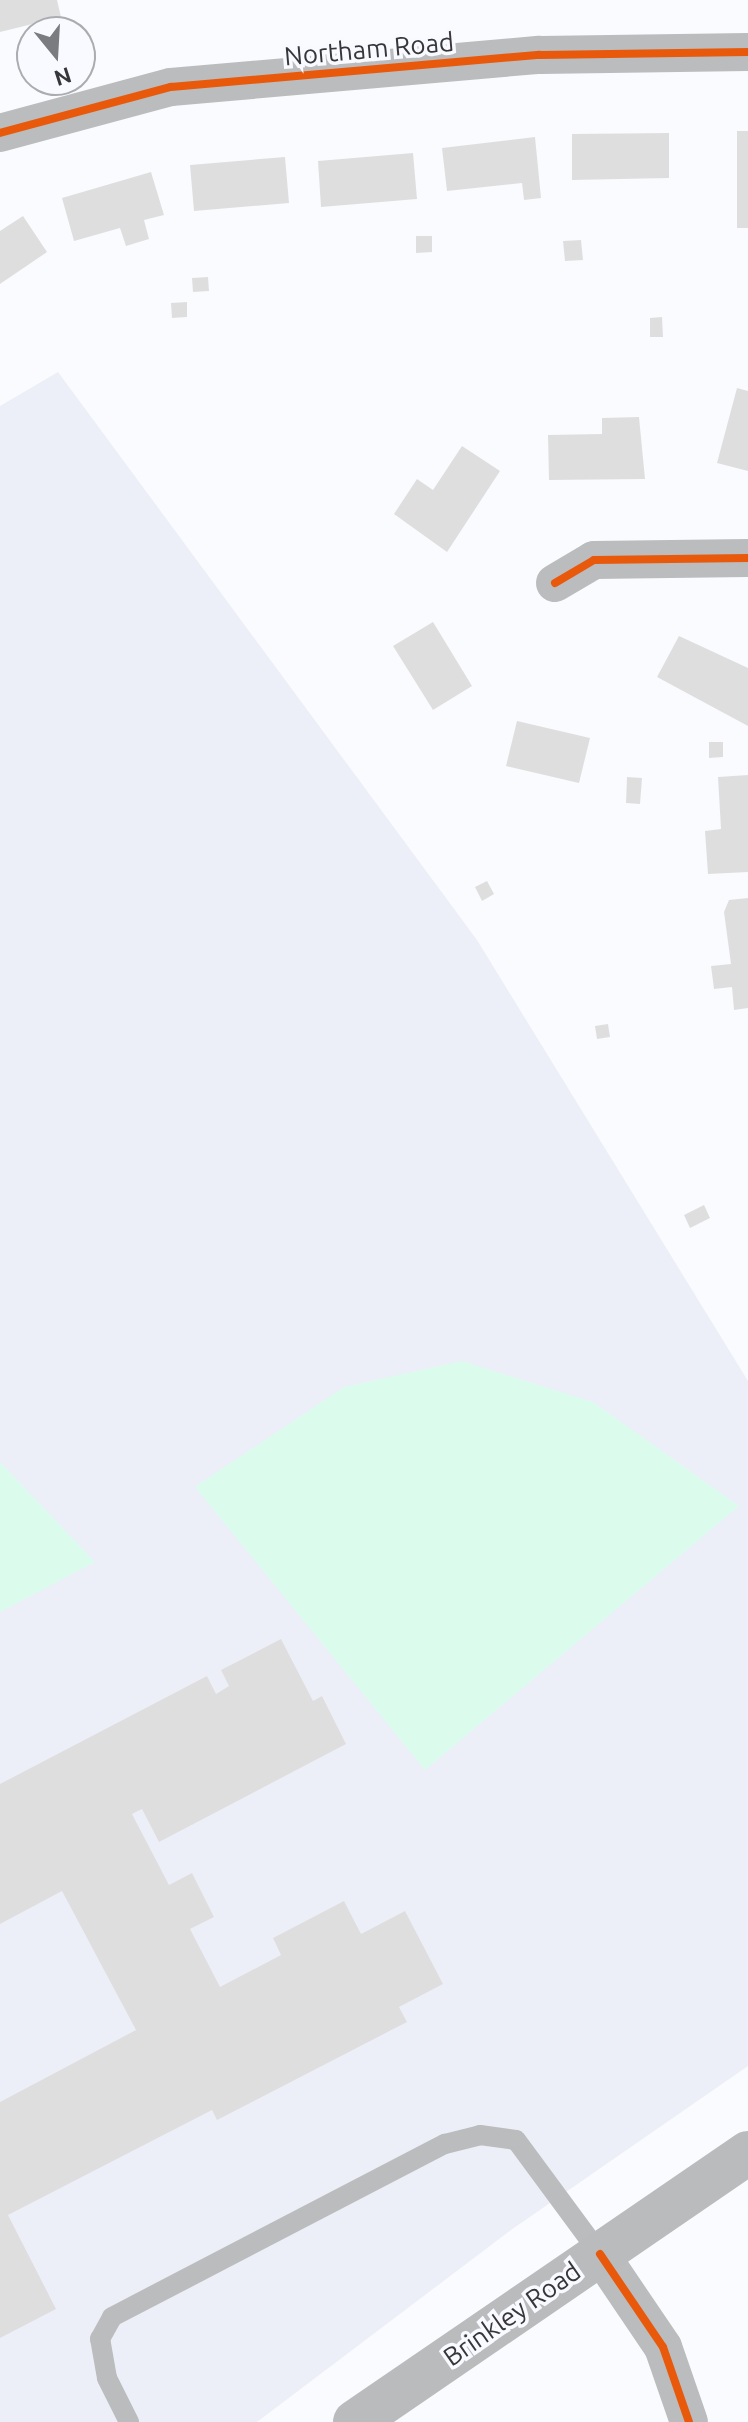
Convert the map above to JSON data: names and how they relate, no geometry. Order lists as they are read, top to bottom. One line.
{"streets":{"main road":["Brinkley Road"],"street":["Northam Road"]},"north":"bottom"}
